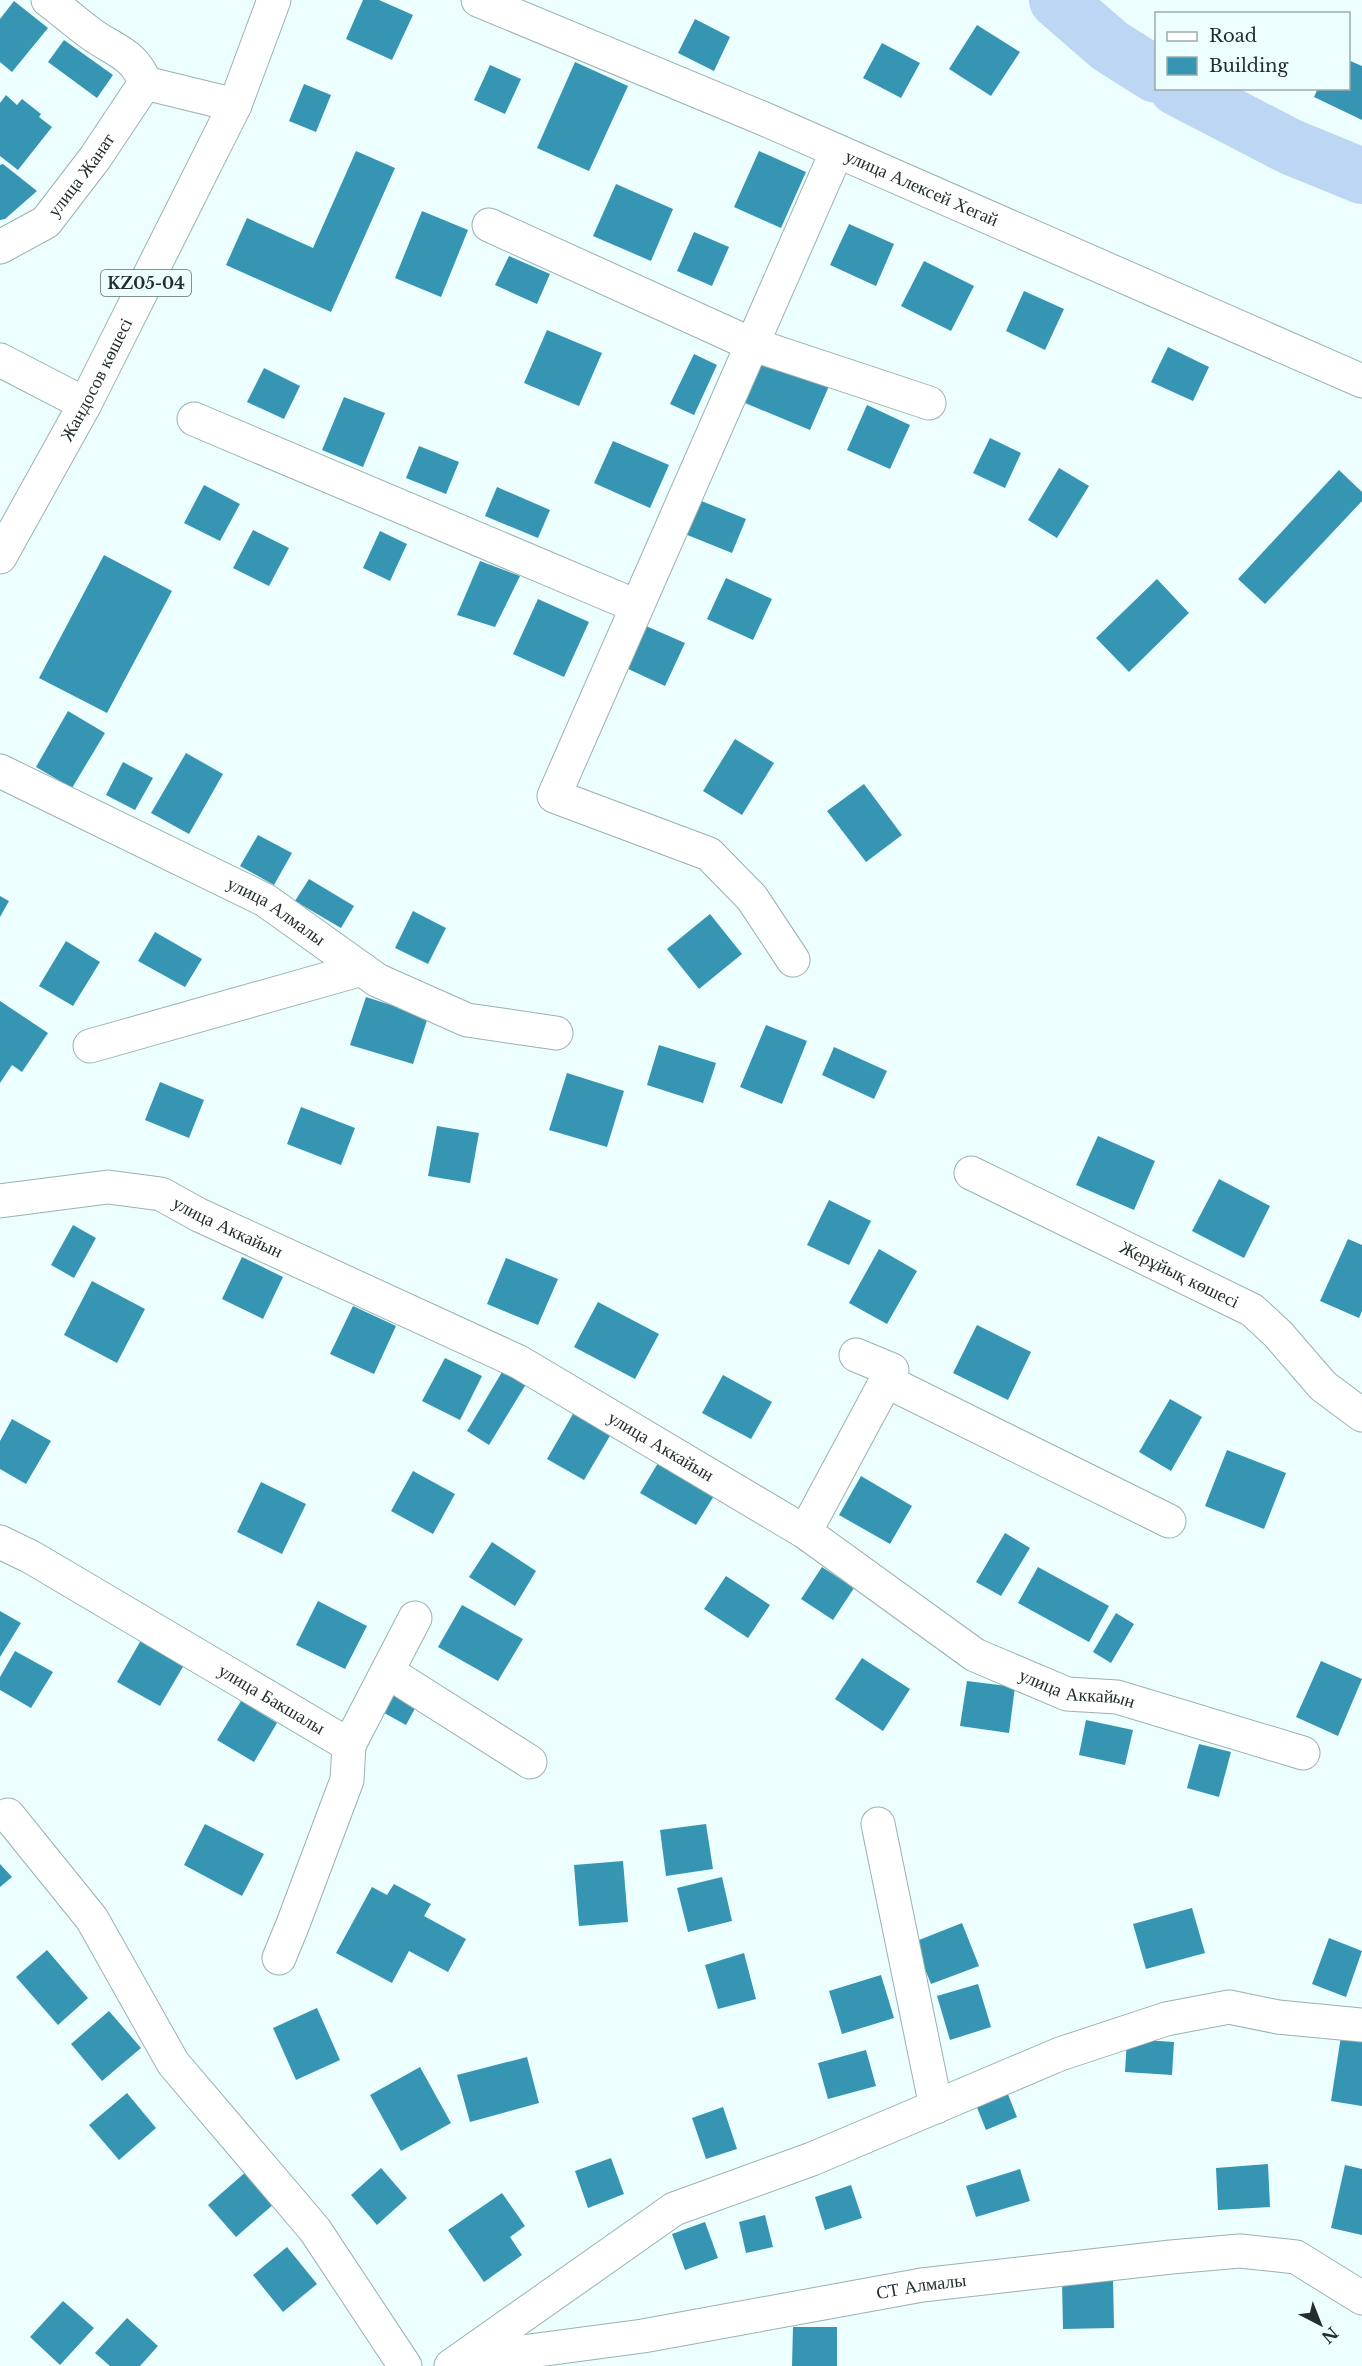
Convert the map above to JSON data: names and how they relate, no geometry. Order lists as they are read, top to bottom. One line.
{"streets":{"street":["улица Жанат","улица Алексей Хегай","KZ05-04","Жандосов көшесі","улица Алмалы","улица Аккайын","Жерұйық көшесі","улица Бакшалы","СТ Алмалы"]},"legend":["Road","Building"],"north":"bottom right"}
